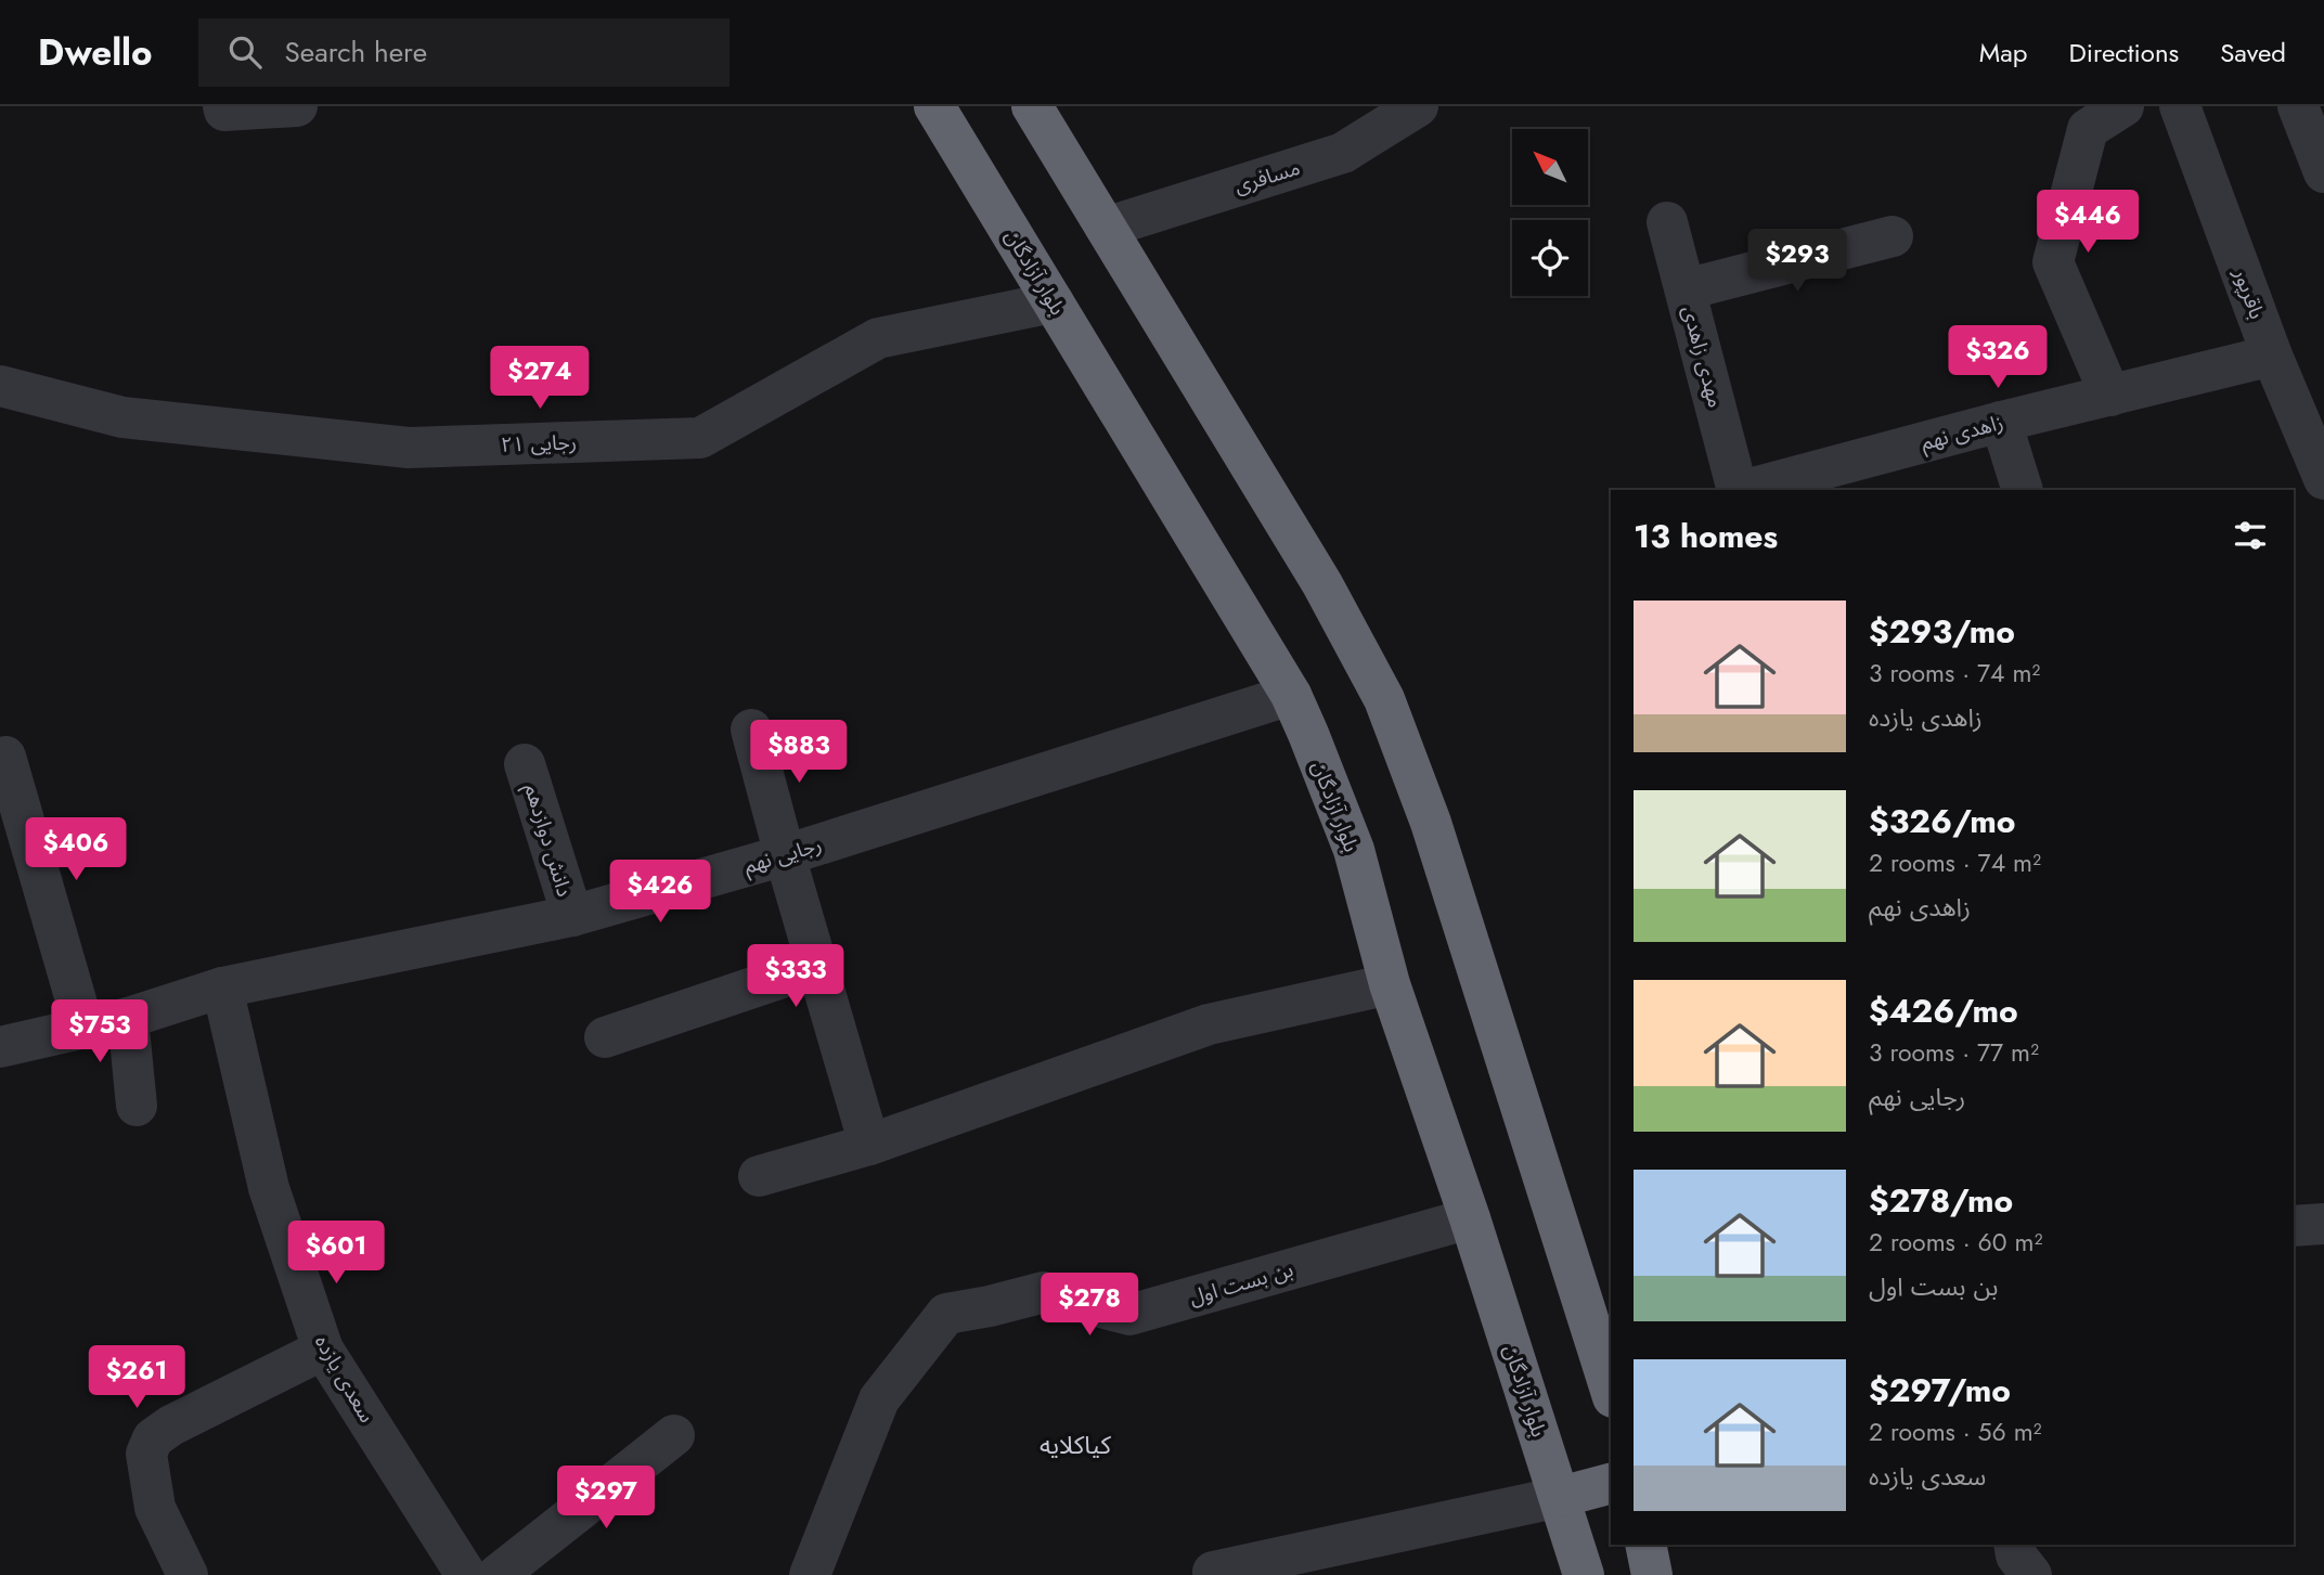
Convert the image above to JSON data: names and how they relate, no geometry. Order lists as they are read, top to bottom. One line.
{"streets":{"highway":["بلوار آزادگان"],"street":["مسافری","باقرپور","مهدی زاهدی","زاهدی نهم","رجایی ۲۱","دانش دوازدهم","رجایی نهم","بن بست اول","سعدی یازده"]},"crossings":[["بلوار آزادگان","رجایی ۲۱"],["بلوار آزادگان","رجایی نهم"],["بلوار آزادگان","بن بست اول"],["باقرپور","زاهدی نهم"],["دانش دوازدهم","رجایی نهم"],["رجایی نهم","سعدی یازده"]],"districts":["کیاکلایه"],"north":"top left","page":{"header":"Dwello","search":"Search here","nav":["Map","Directions","Saved"],"price":["$446","$293","$326","$274","$883","$406","$426","$333","$753","$601","$278","$261","$297"],"heading":"13 homes","list":[{"name":"$293/mo","note":"3 rooms · 74 m² · زاهدی یازده"},{"name":"$326/mo","note":"2 rooms · 74 m² · زاهدی نهم"},{"name":"$426/mo","note":"3 rooms · 77 m² · رجایی نهم"},{"name":"$278/mo","note":"2 rooms · 60 m² · بن بست اول"},{"name":"$297/mo","note":"2 rooms · 56 m² · سعدی یازده"}]}}
